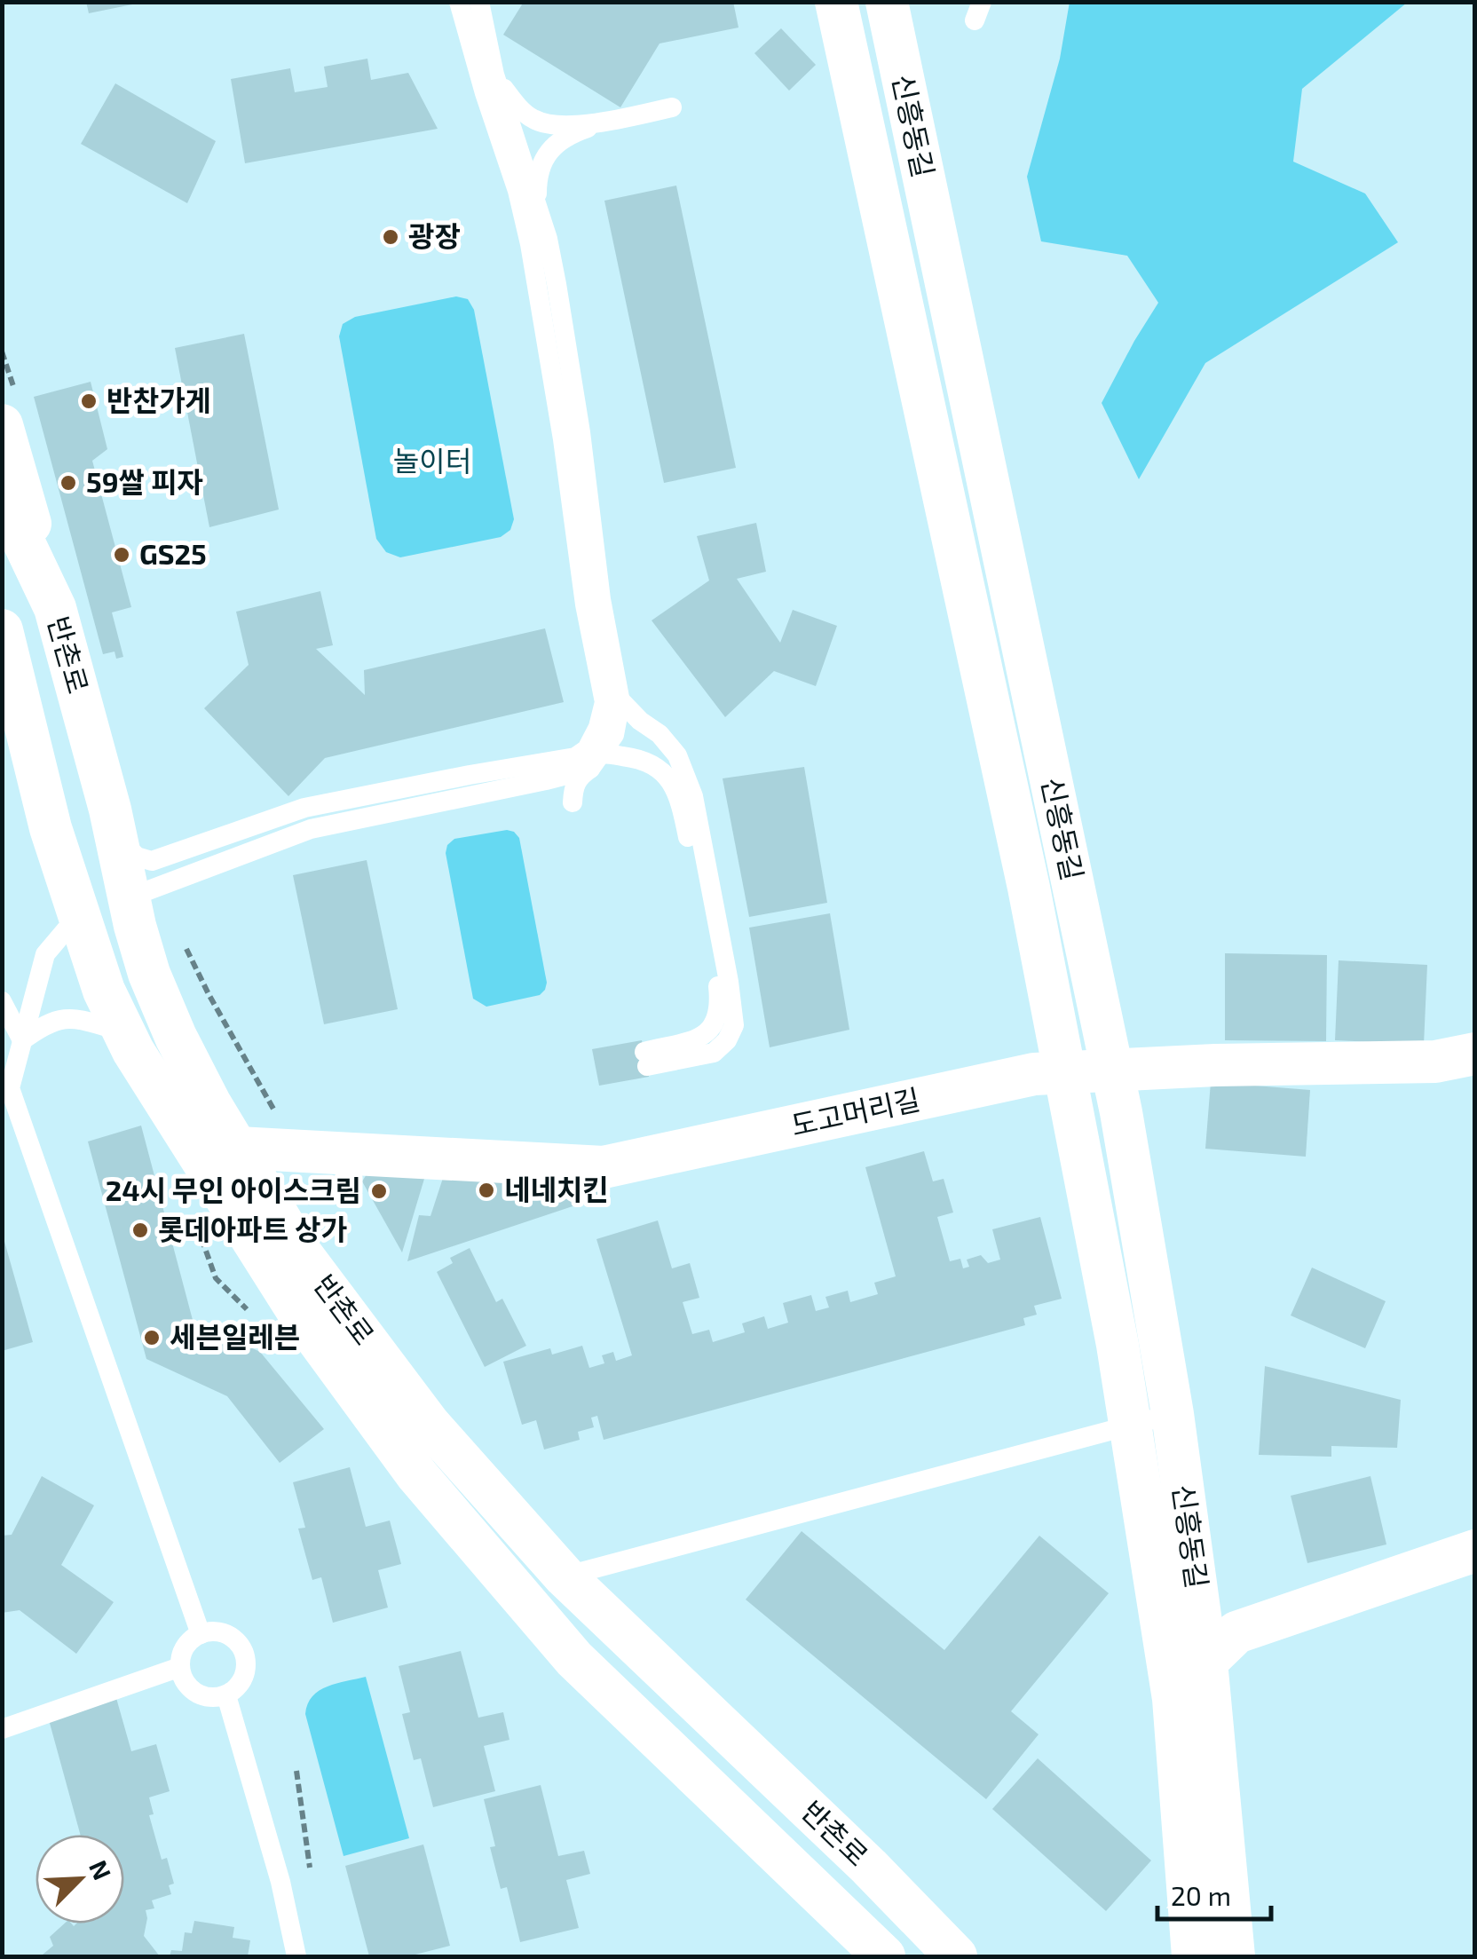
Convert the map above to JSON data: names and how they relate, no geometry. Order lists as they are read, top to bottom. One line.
{"streets":{"street":["신흥동길","반촌로","도고머리길"]},"crossings":[["반촌로","도고머리길"]],"parks":["놀이터"],"places":["광장","반찬가게","59쌀 피자","GS25","네네치킨","24시 무인 아이스크림","롯데아파트 상가","세븐일레븐"],"scale_bar":"20 m","north":"top right"}
